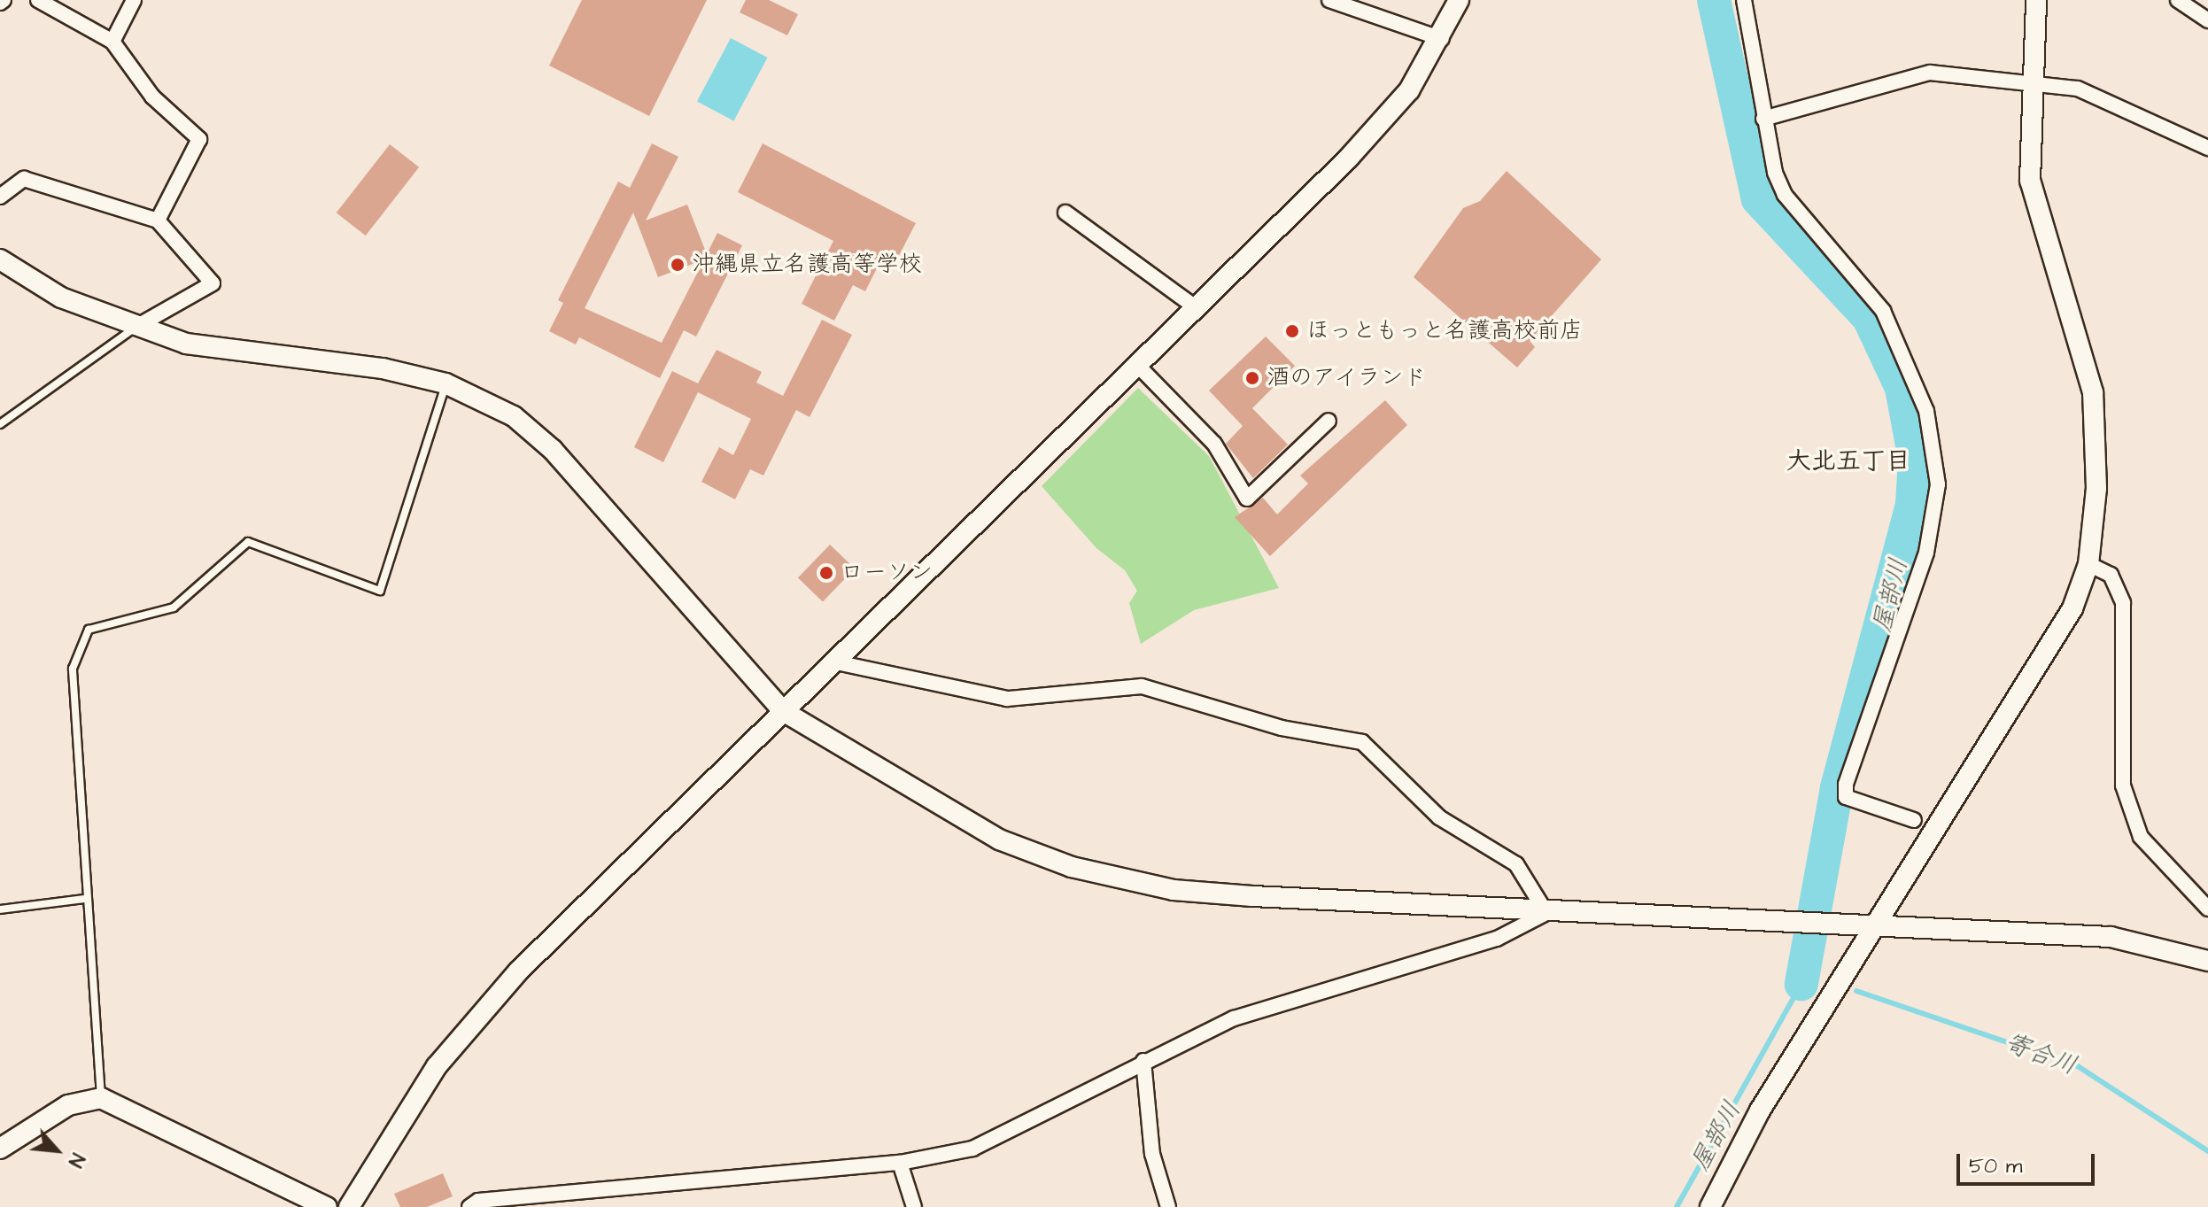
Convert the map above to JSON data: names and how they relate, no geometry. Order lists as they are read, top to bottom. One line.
{"districts":["大北五丁目"],"water":["屋部川","寄合川"],"places":["沖縄県立名護高等学校","ほっともっと名護高校前店","酒のアイランド","ローソン"],"scale_bar":"50 m","north":"bottom right"}
